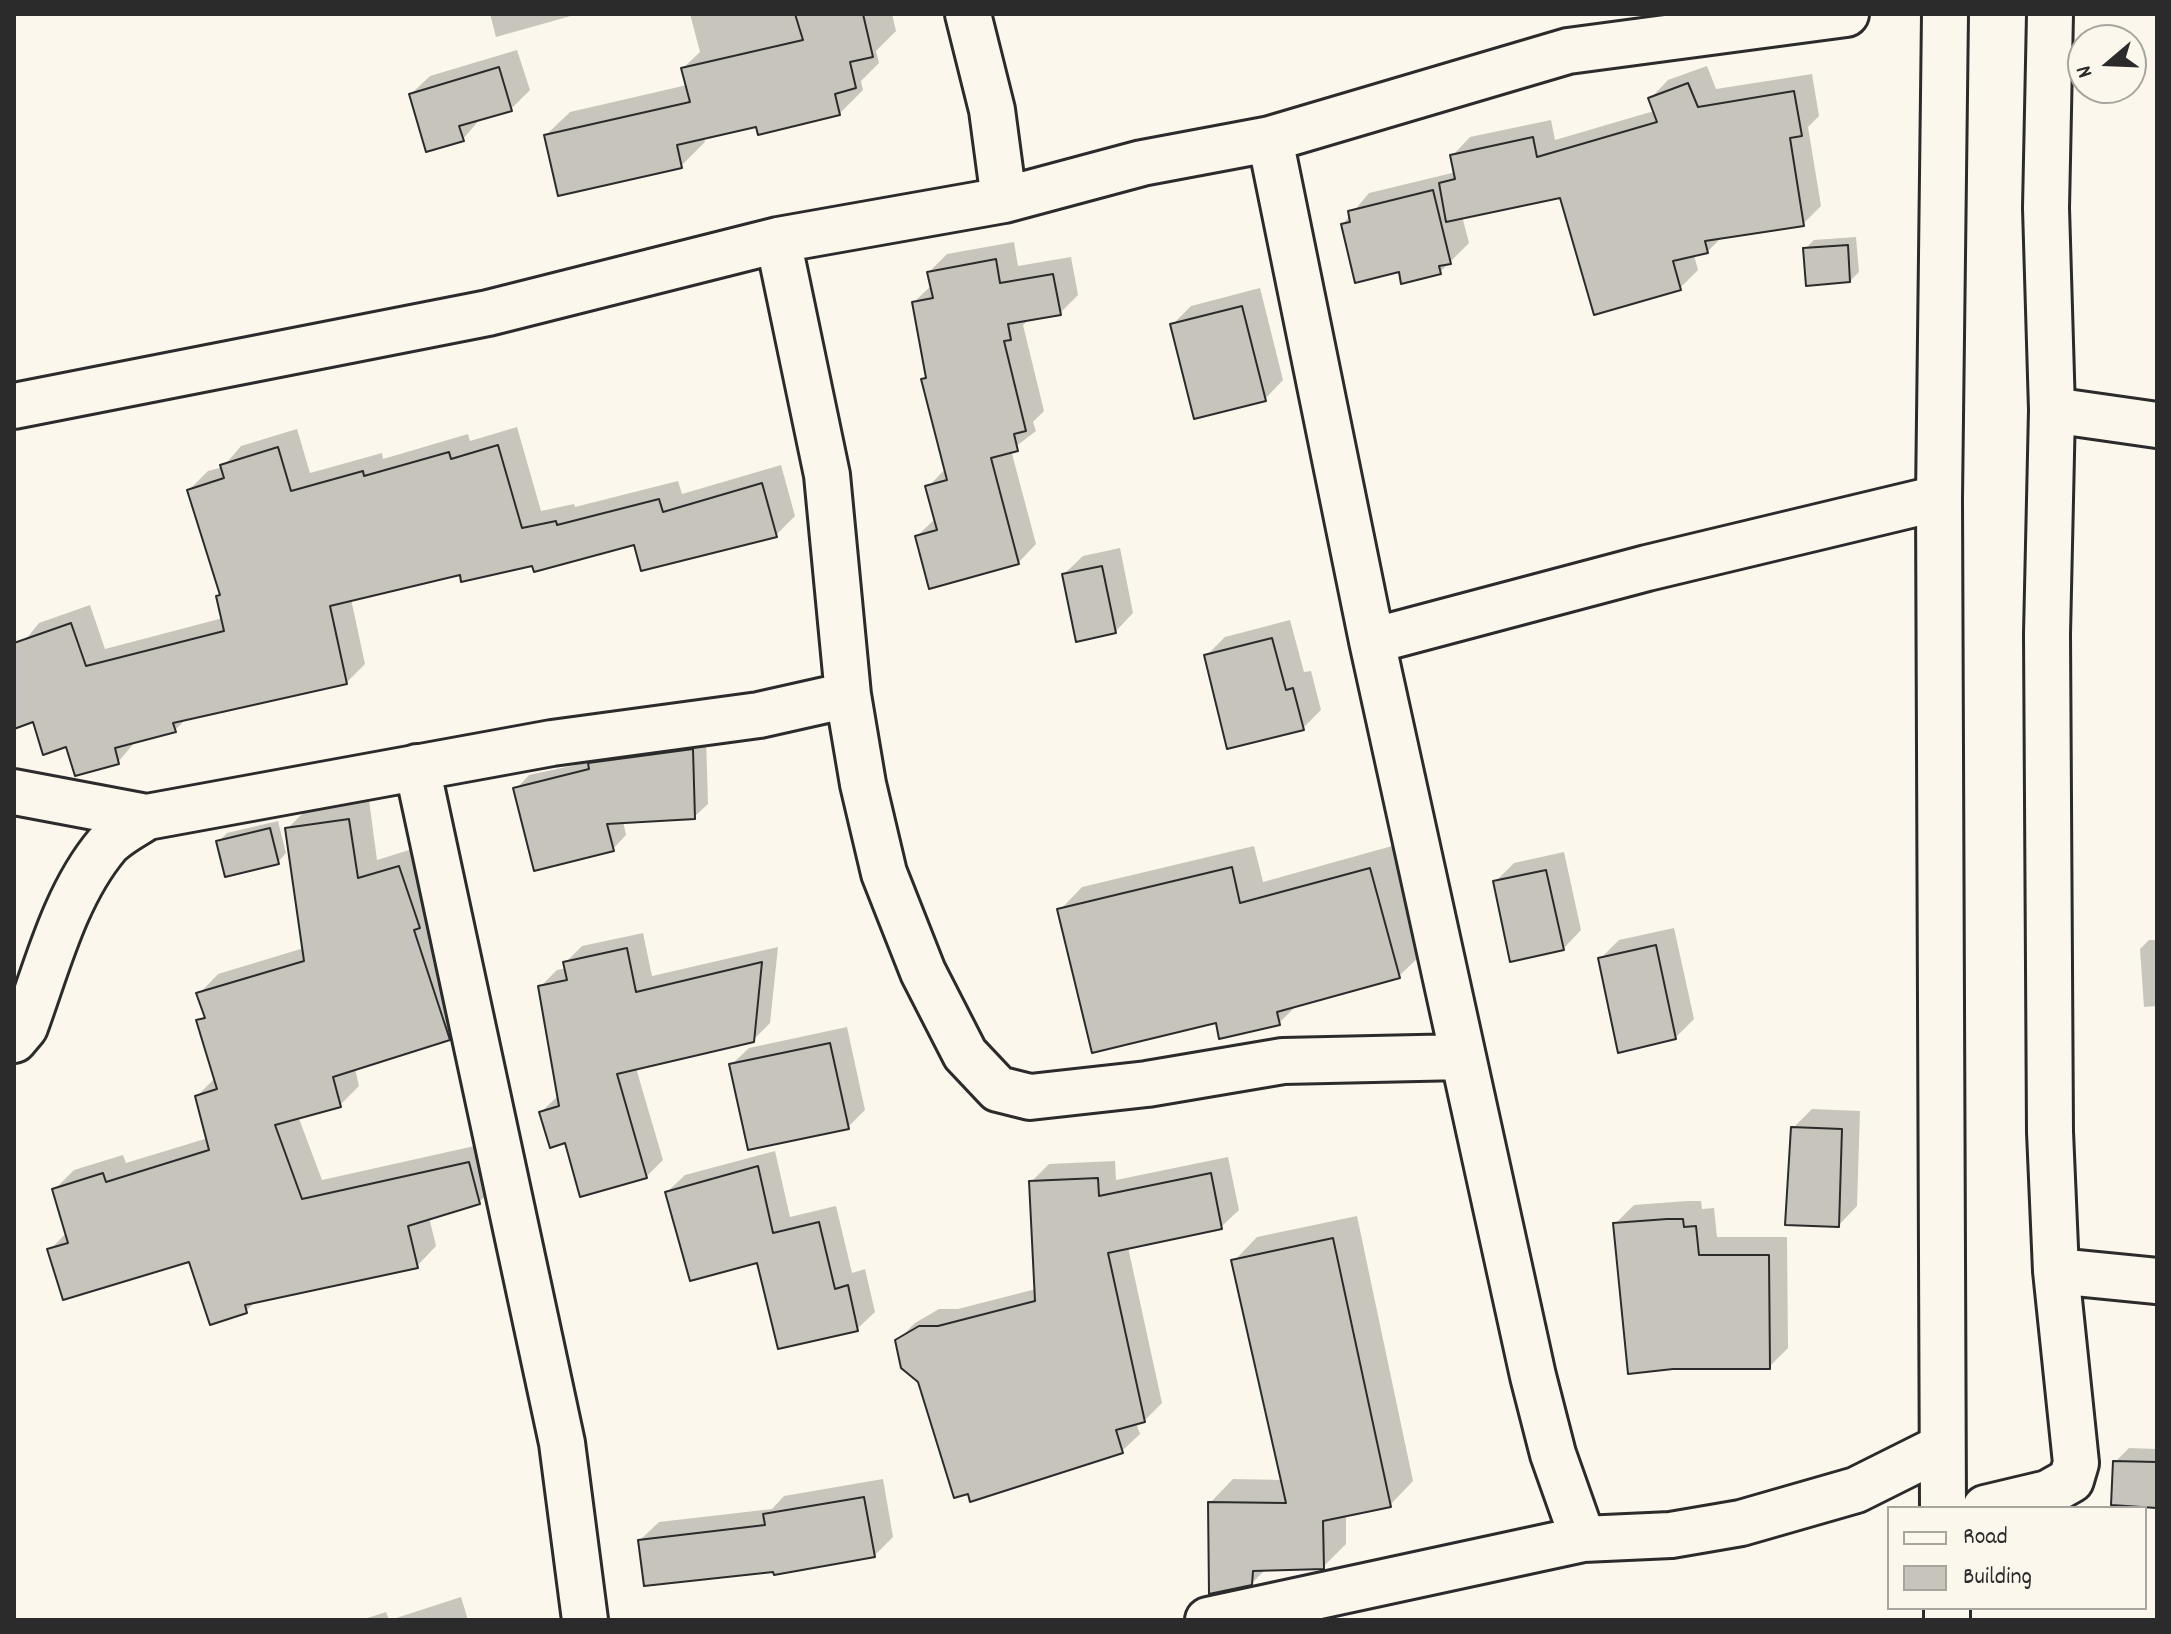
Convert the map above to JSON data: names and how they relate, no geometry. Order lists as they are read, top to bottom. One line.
{"legend":["Road","Building"],"north":"left"}
